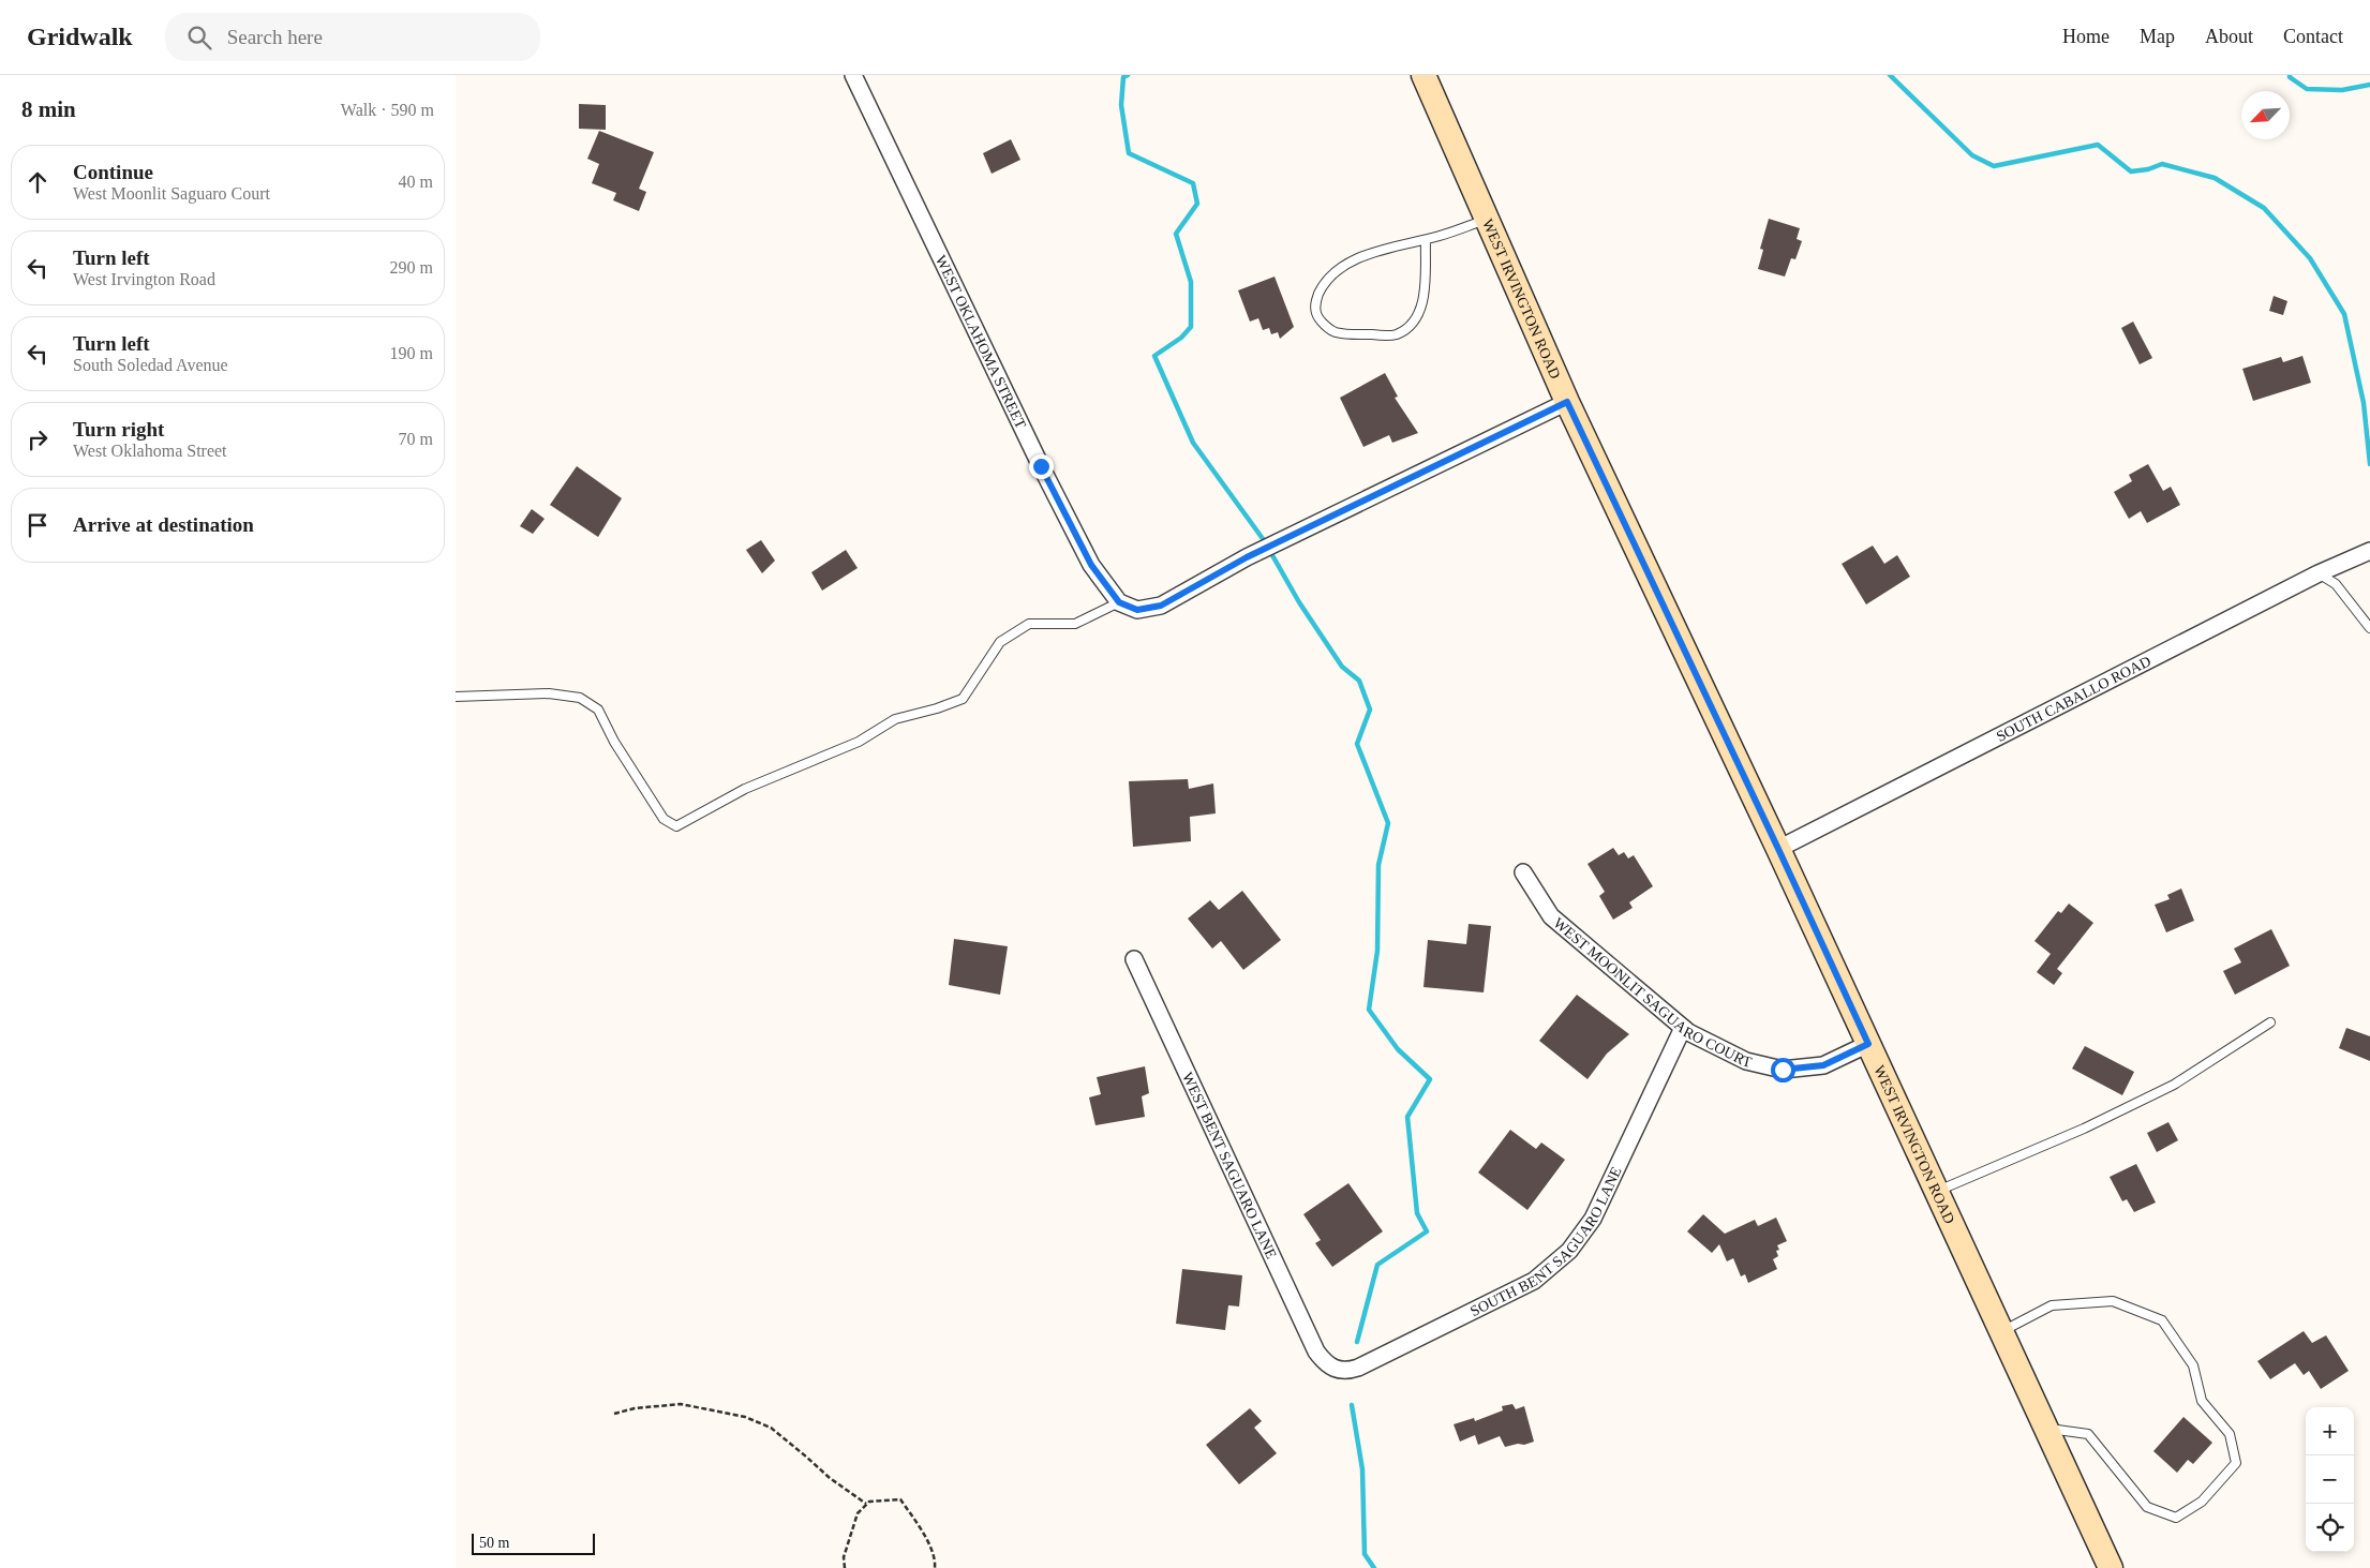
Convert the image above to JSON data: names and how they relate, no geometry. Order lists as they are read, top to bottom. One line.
{"streets":{"main road":["WEST IRVINGTON ROAD"],"street":["WEST OKLAHOMA STREET","SOUTH CABALLO ROAD","WEST MOONLIT SAGUARO COURT","WEST BENT SAGUARO LANE","SOUTH BENT SAGUARO LANE"]},"crossings":[["WEST IRVINGTON ROAD","SOUTH CABALLO ROAD"],["WEST IRVINGTON ROAD","WEST MOONLIT SAGUARO COURT"],["WEST MOONLIT SAGUARO COURT","SOUTH BENT SAGUARO LANE"],["WEST BENT SAGUARO LANE","SOUTH BENT SAGUARO LANE"]],"scale_bar":"50 m","north":"bottom left","page":{"header":"Gridwalk","search":"Search here","nav":["Home","Map","About","Contact"],"heading":["8 min","Walk · 590 m"],"list":[["Continue","West Moonlit Saguaro Court","40 m"],["Turn left","West Irvington Road","290 m"],["Turn left","South Soledad Avenue","190 m"],["Turn right","West Oklahoma Street","70 m"],"Arrive at destination"],"map_buttons":["+","−"],"scale":"50 m"}}
